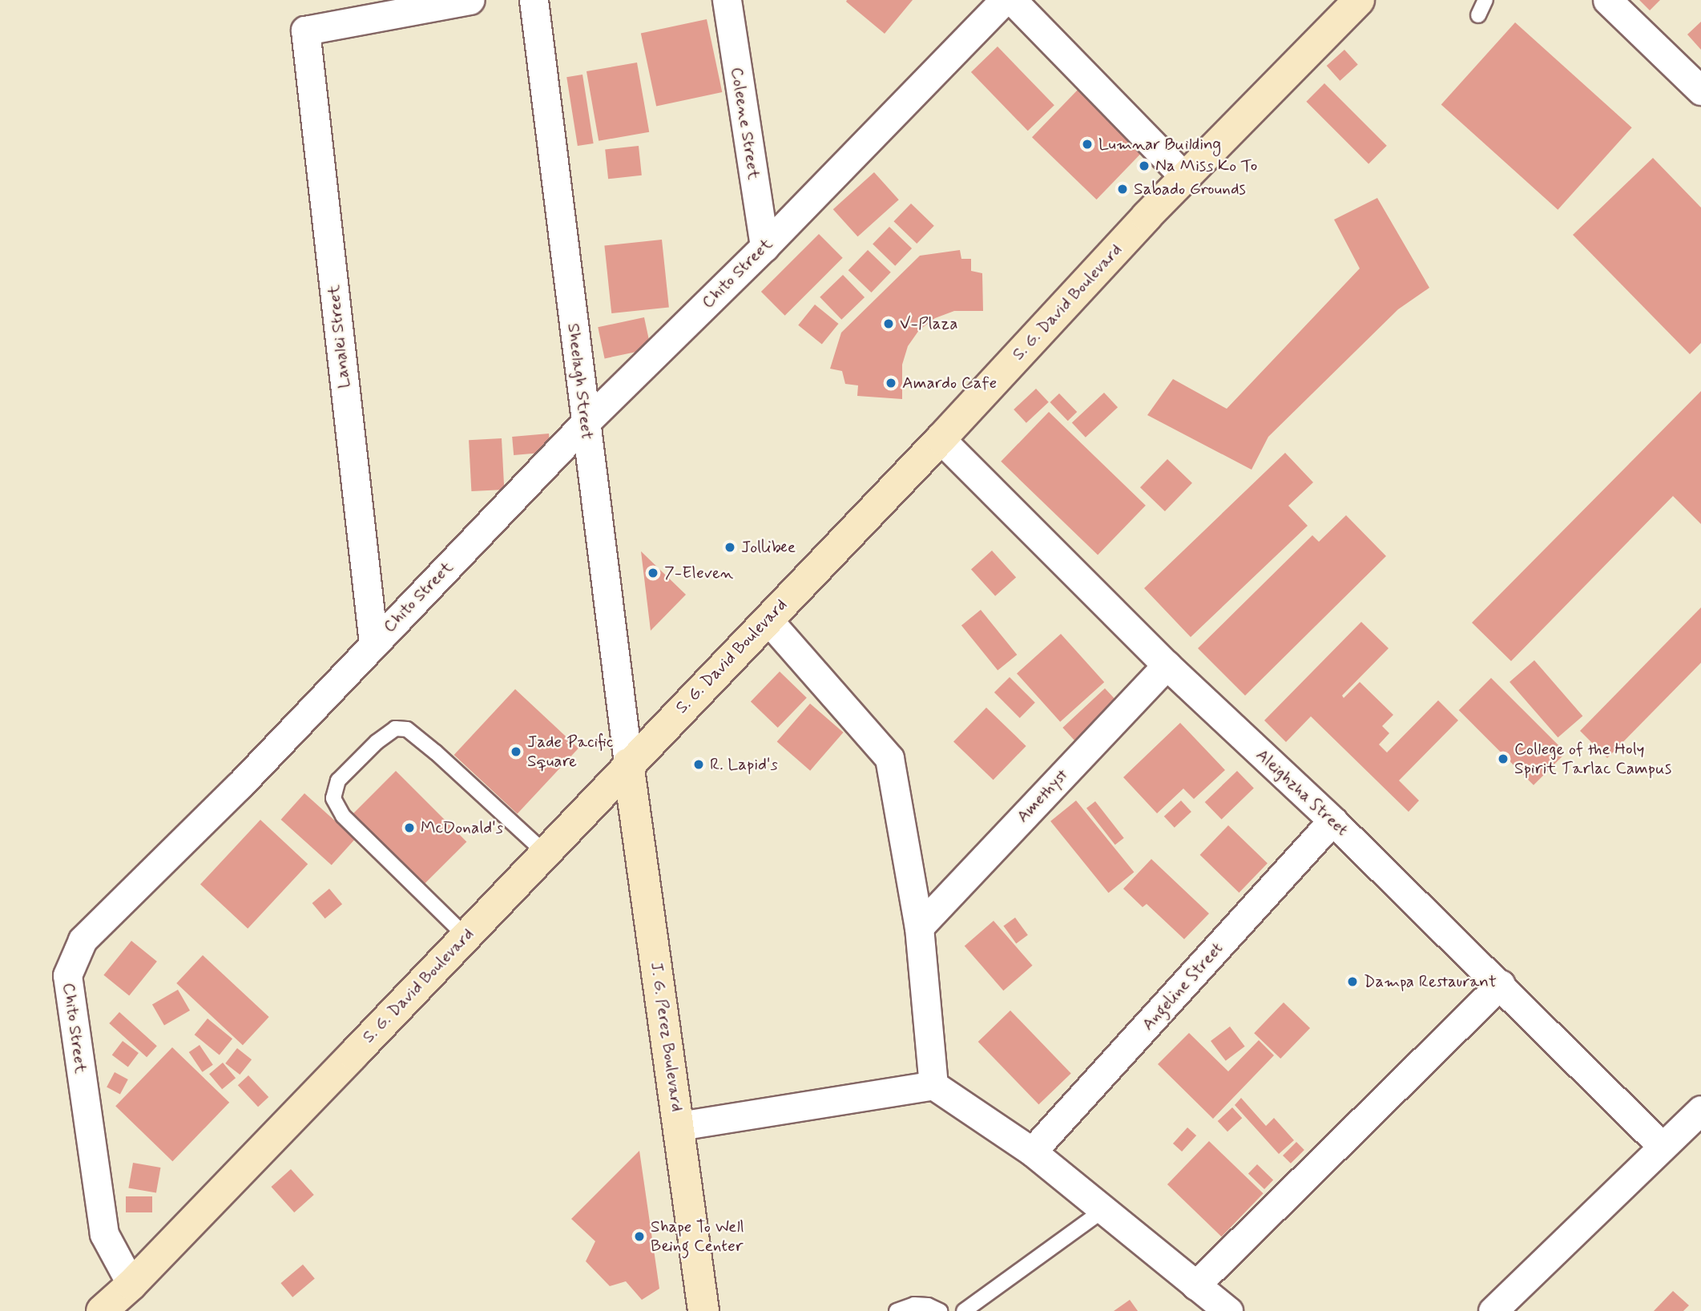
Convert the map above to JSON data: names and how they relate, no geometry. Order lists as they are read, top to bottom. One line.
{"streets":{"street":["Coleene Street","Chito Street","S. G. David Boulevard","Lanalei Street","Sheelagh Street","Aleighzha Street","Amethyst","Angeline Street","J. G. Perez Boulevard"]},"crossings":[["Coleene Street","Chito Street"],["Chito Street","S. G. David Boulevard"],["Chito Street","Lanalei Street"],["Chito Street","Sheelagh Street"],["S. G. David Boulevard","Sheelagh Street"],["S. G. David Boulevard","Aleighzha Street"],["S. G. David Boulevard","J. G. Perez Boulevard"],["Sheelagh Street","J. G. Perez Boulevard"],["Aleighzha Street","Amethyst"],["Aleighzha Street","Angeline Street"]],"places":["Lumnar Building","Na Miss Ko To","Sabado Grounds","V-Plaza","Amardo Cafe","Jollibee","7-Eleven","Jade Pacific Square","College of the Holy Spirit Tarlac Campus","R. Lapid's","McDonald's","Dampa Restaurant","Shape To Well Being Center"]}
